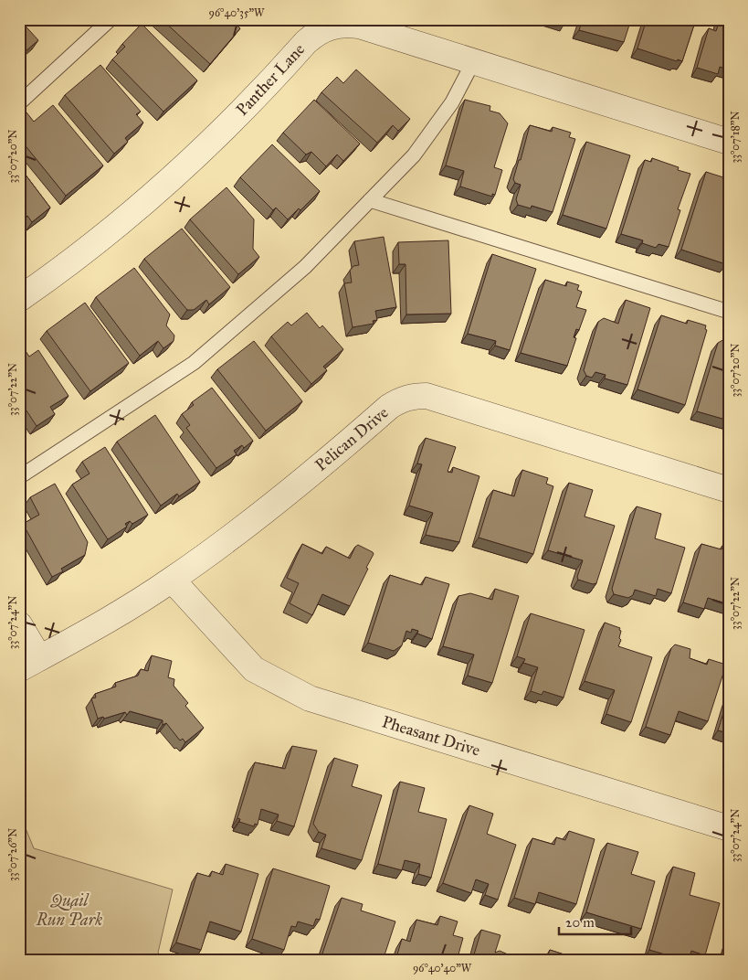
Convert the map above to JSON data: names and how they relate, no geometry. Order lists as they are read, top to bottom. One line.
{"streets":{"street":["Panther Lane","Pelican Drive","Pheasant Drive"]},"crossings":[["Pelican Drive","Pheasant Drive"]],"parks":["Quail Run Park"],"scale_bar":"20 m","coordinates":["96°40'35\"W","33°07'18\"N","33°07'20\"N","33°07'22\"N","33°07'24\"N","33°07'26\"N","96°40'40\"W"]}
